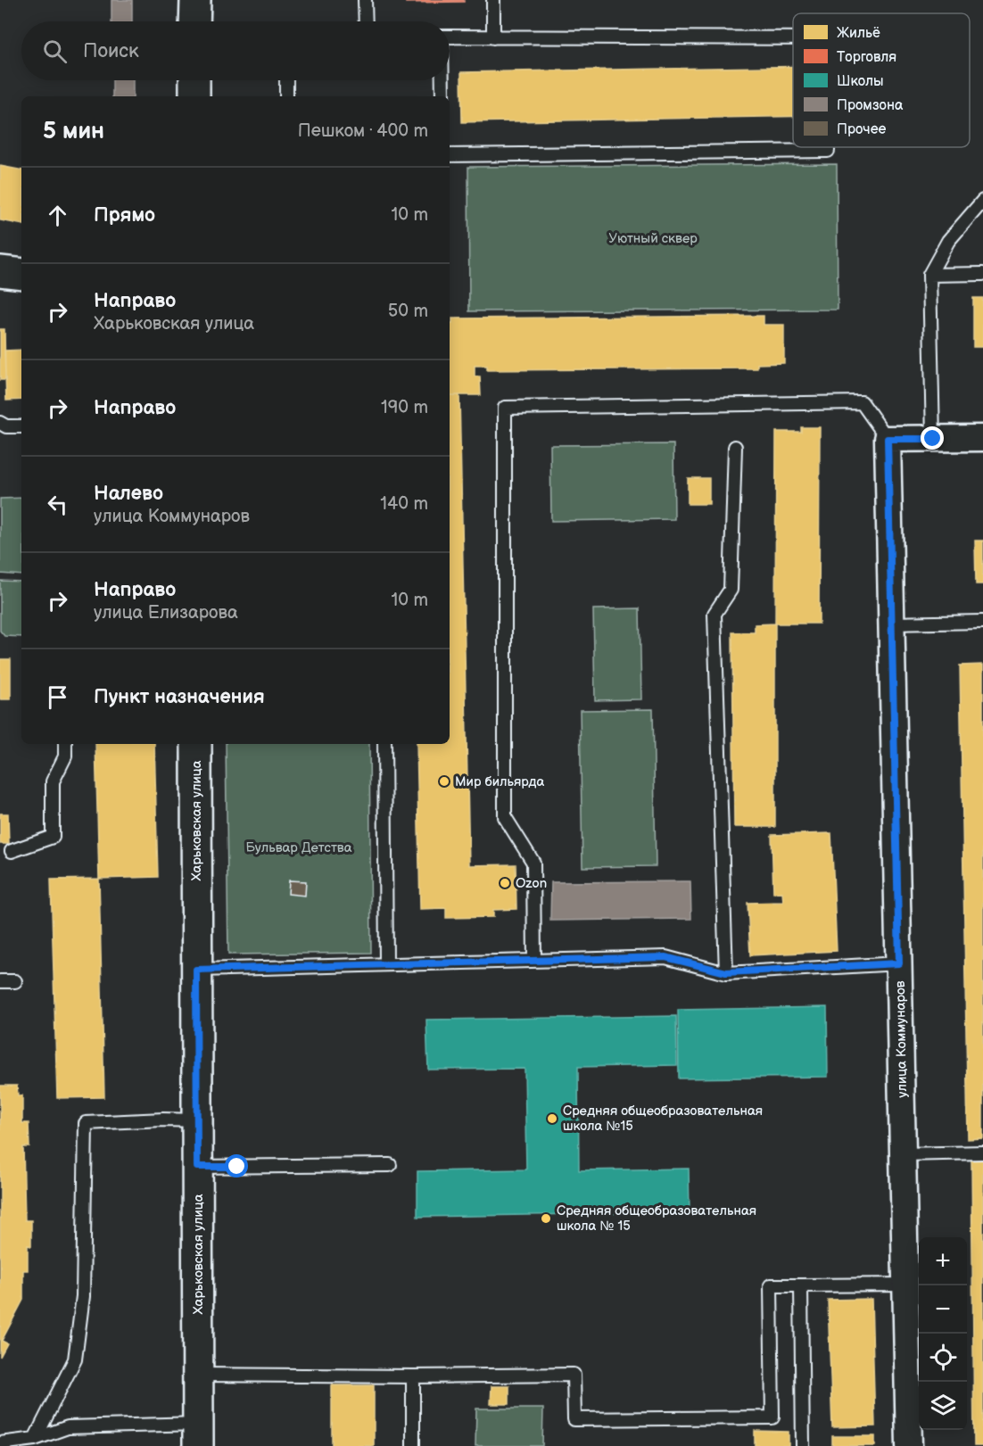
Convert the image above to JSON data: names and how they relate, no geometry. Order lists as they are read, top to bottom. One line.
{"streets":{"street":["Харьковская улица","улица Коммунаров"]},"parks":["Уютный сквер","Бульвар Детства"],"places":["Мир бильярда","Ozon","Средняя общеобразовательная школа №15","Средняя общеобразовательная школа № 15"],"legend":["Жильё","Торговля","Школы","Промзона","Прочее"],"page":{"search":"Поиск","heading":["5 мин","Пешком · 400 m"],"list":[["Прямо","10 m"],["Направо","Харьковская улица","50 m"],["Направо","190 m"],["Налево","улица Коммунаров","140 m"],["Направо","улица Елизарова","10 m"],"Пункт назначения"],"map_buttons":["+","−"]}}
